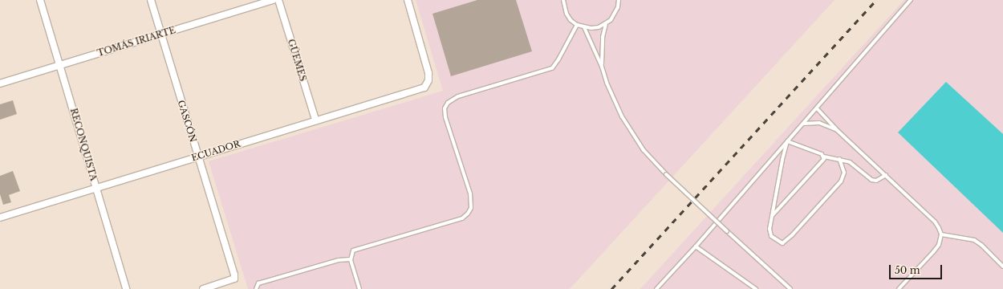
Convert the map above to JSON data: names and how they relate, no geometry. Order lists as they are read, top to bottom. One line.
{"streets":{"street":["TOMÁS IRIARTE","GÜEMES","GASCÓN","RECONQUISTA","ECUADOR"]},"crossings":[["TOMÁS IRIARTE","GASCÓN"],["TOMÁS IRIARTE","RECONQUISTA"],["GÜEMES","ECUADOR"],["GASCÓN","ECUADOR"],["RECONQUISTA","ECUADOR"]],"scale_bar":"50 m"}
